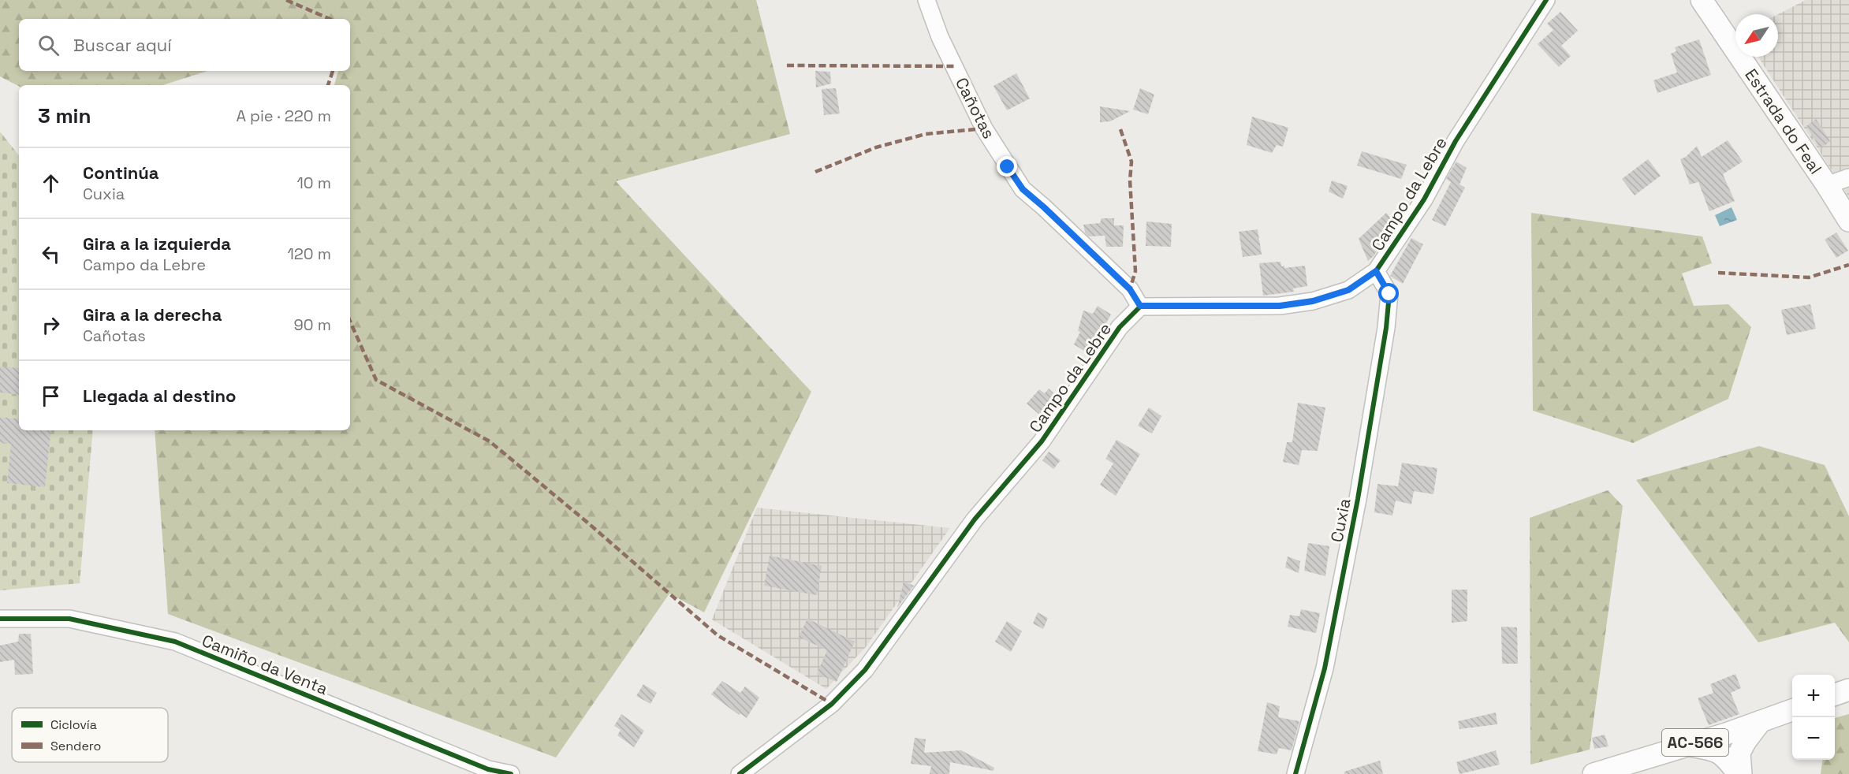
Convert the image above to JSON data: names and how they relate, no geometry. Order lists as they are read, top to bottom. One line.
{"streets":{"main road":["Estrada do Feal","AC-566"],"street":["Cañotas","Campo da Lebre","Cuxia","Camiño da Venta"]},"crossings":[["Cañotas","Campo da Lebre"],["Campo da Lebre","Cuxia"]],"legend":["Ciclovía","Sendero"],"north":"bottom left","page":{"search":"Buscar aquí","heading":["3 min","A pie · 220 m"],"list":[["Continúa","Cuxia","10 m"],["Gira a la izquierda","Campo da Lebre","120 m"],["Gira a la derecha","Cañotas","90 m"],"Llegada al destino"],"map_buttons":["+","−"]}}
